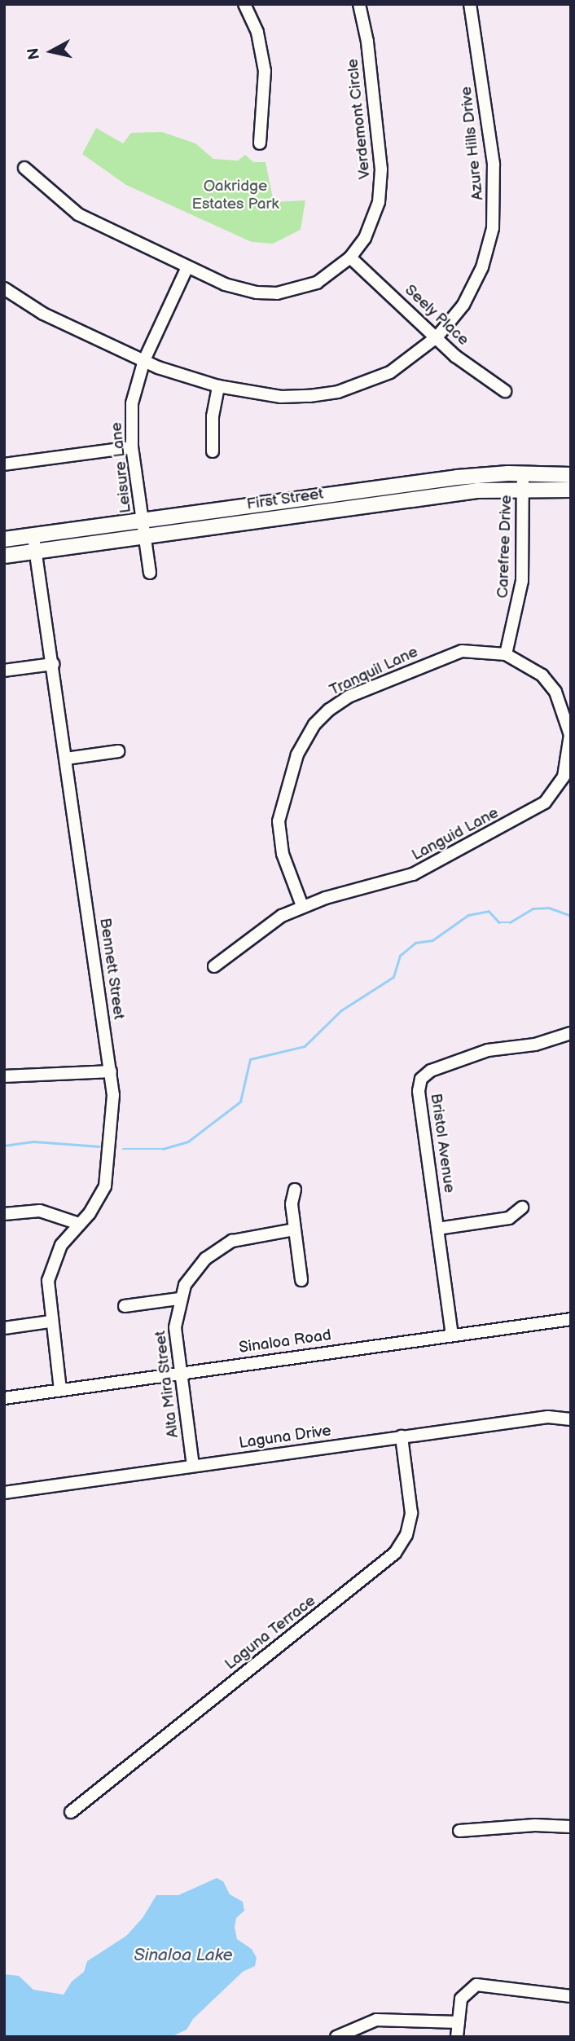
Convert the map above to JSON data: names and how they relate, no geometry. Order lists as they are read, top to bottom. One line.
{"streets":{"main road":["First Street"],"street":["Verdemont Circle","Azure Hills Drive","Seely Place","Leisure Lane","Carefree Drive","Tranquil Lane","Languid Lane","Bennett Street","Bristol Avenue","Sinaloa Road","Alta Mira Street","Laguna Drive","Laguna Terrace"]},"crossings":[["Verdemont Circle","Seely Place"],["Azure Hills Drive","Seely Place"],["Azure Hills Drive","Leisure Lane"],["Leisure Lane","First Street"],["First Street","Carefree Drive"],["First Street","Bennett Street"],["Carefree Drive","Tranquil Lane"],["Carefree Drive","Languid Lane"],["Tranquil Lane","Languid Lane"],["Bennett Street","Sinaloa Road"],["Bristol Avenue","Sinaloa Road"],["Sinaloa Road","Alta Mira Street"],["Alta Mira Street","Laguna Drive"],["Laguna Drive","Laguna Terrace"]],"water":["Sinaloa Lake"],"parks":["Oakridge Estates Park"],"north":"left"}
